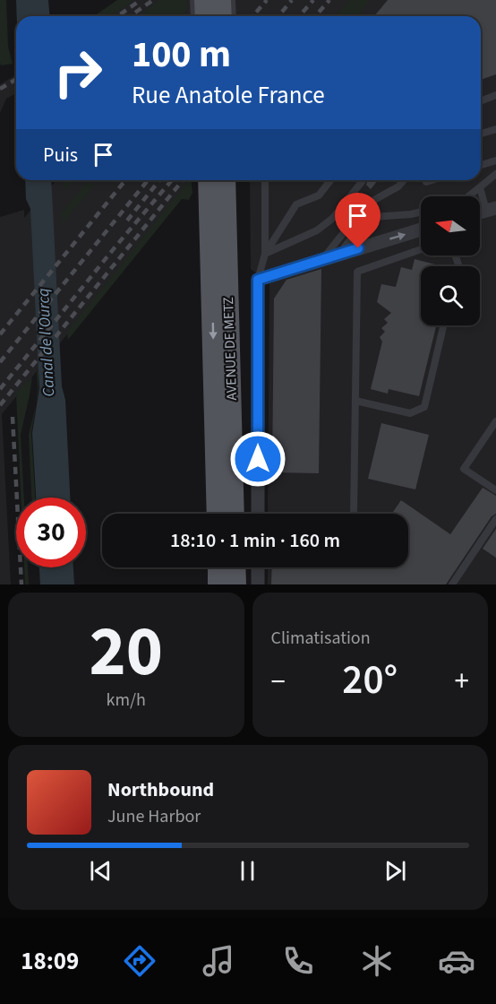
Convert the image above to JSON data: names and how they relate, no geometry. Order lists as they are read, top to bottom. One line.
{"streets":{"main road":["AVENUE DE METZ"]},"water":["Canal de l'Ourcq"],"north":"left","page":{"turn":["100 m","Rue Anatole France"],"then":"Puis","limit":"30","trip":"18:10 · 1 min · 160 m","tile":[["20","km/h"],"Climatisation"],"heat":["−","20°","+"],"song":["Northbound","June Harbor"],"tabs":"18:09"}}
